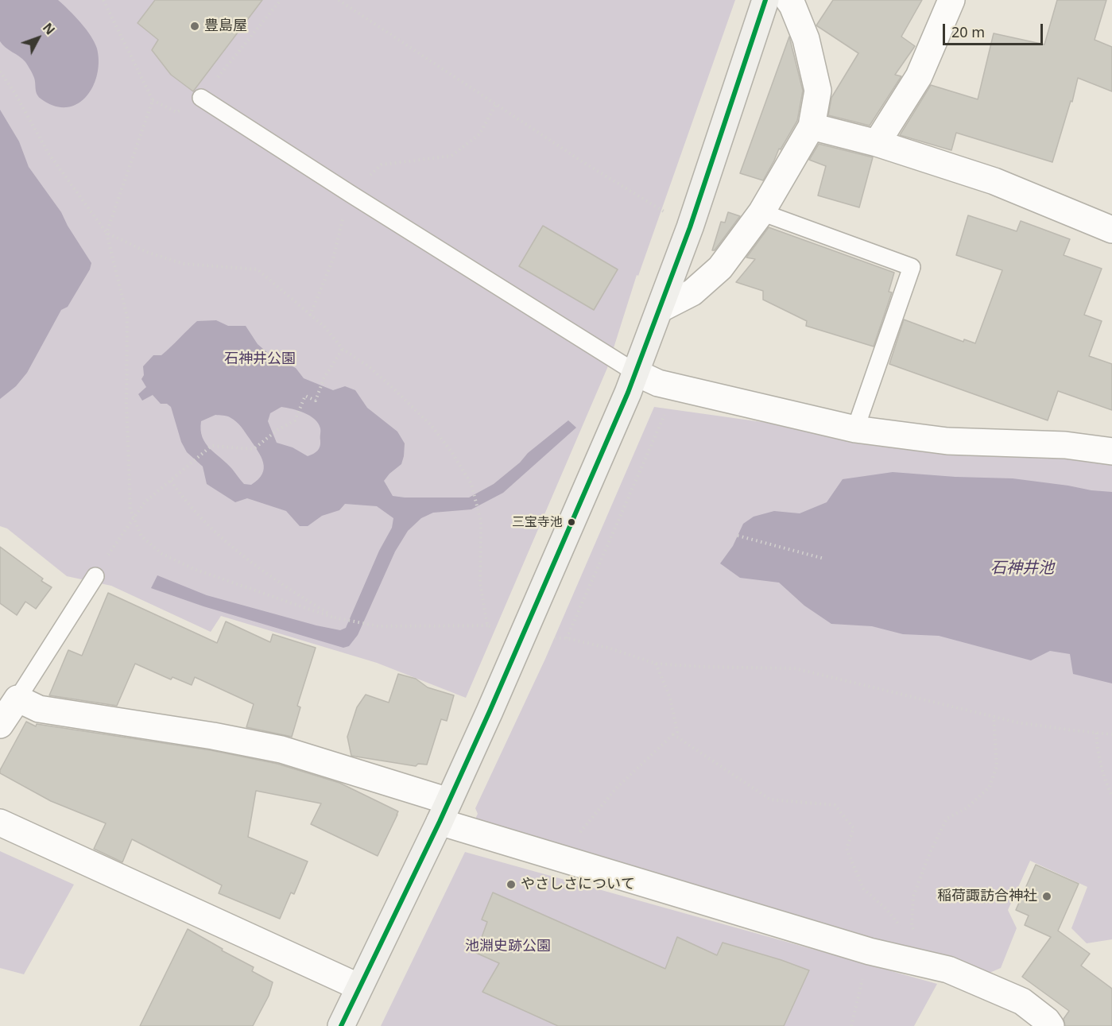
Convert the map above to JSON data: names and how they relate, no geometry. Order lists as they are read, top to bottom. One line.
{"water":["石神井池"],"parks":["石神井公園","池淵史跡公園"],"places":["豊島屋","三宝寺池","やさしさについて","稲荷諏訪合神社"],"scale_bar":"20 m","north":"top right"}
